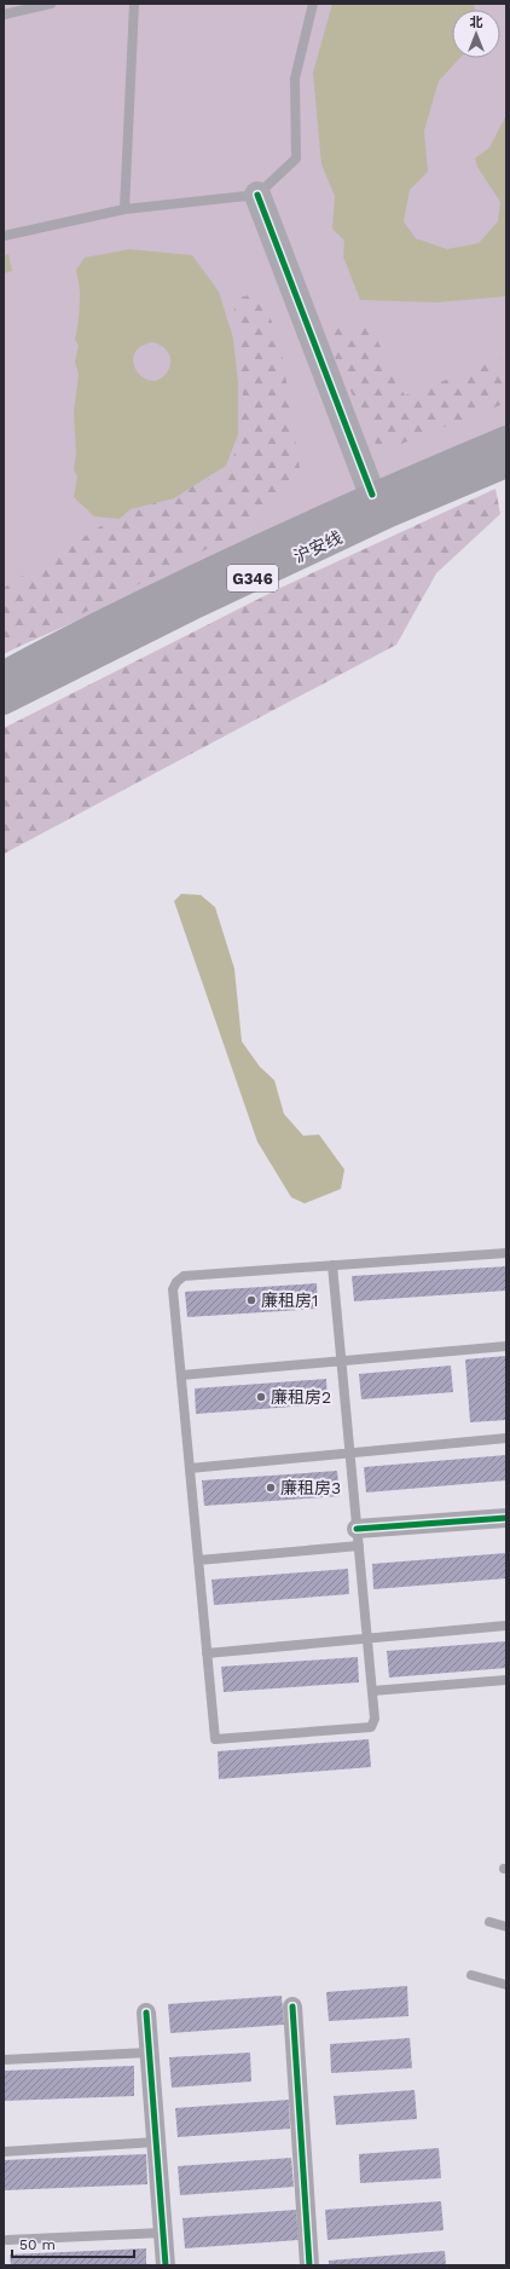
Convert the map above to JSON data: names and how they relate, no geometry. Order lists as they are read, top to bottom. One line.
{"streets":{"highway":["沪安线","G346"]},"places":["廉租房1","廉租房2","廉租房3"],"scale_bar":"50 m","north":"top"}
